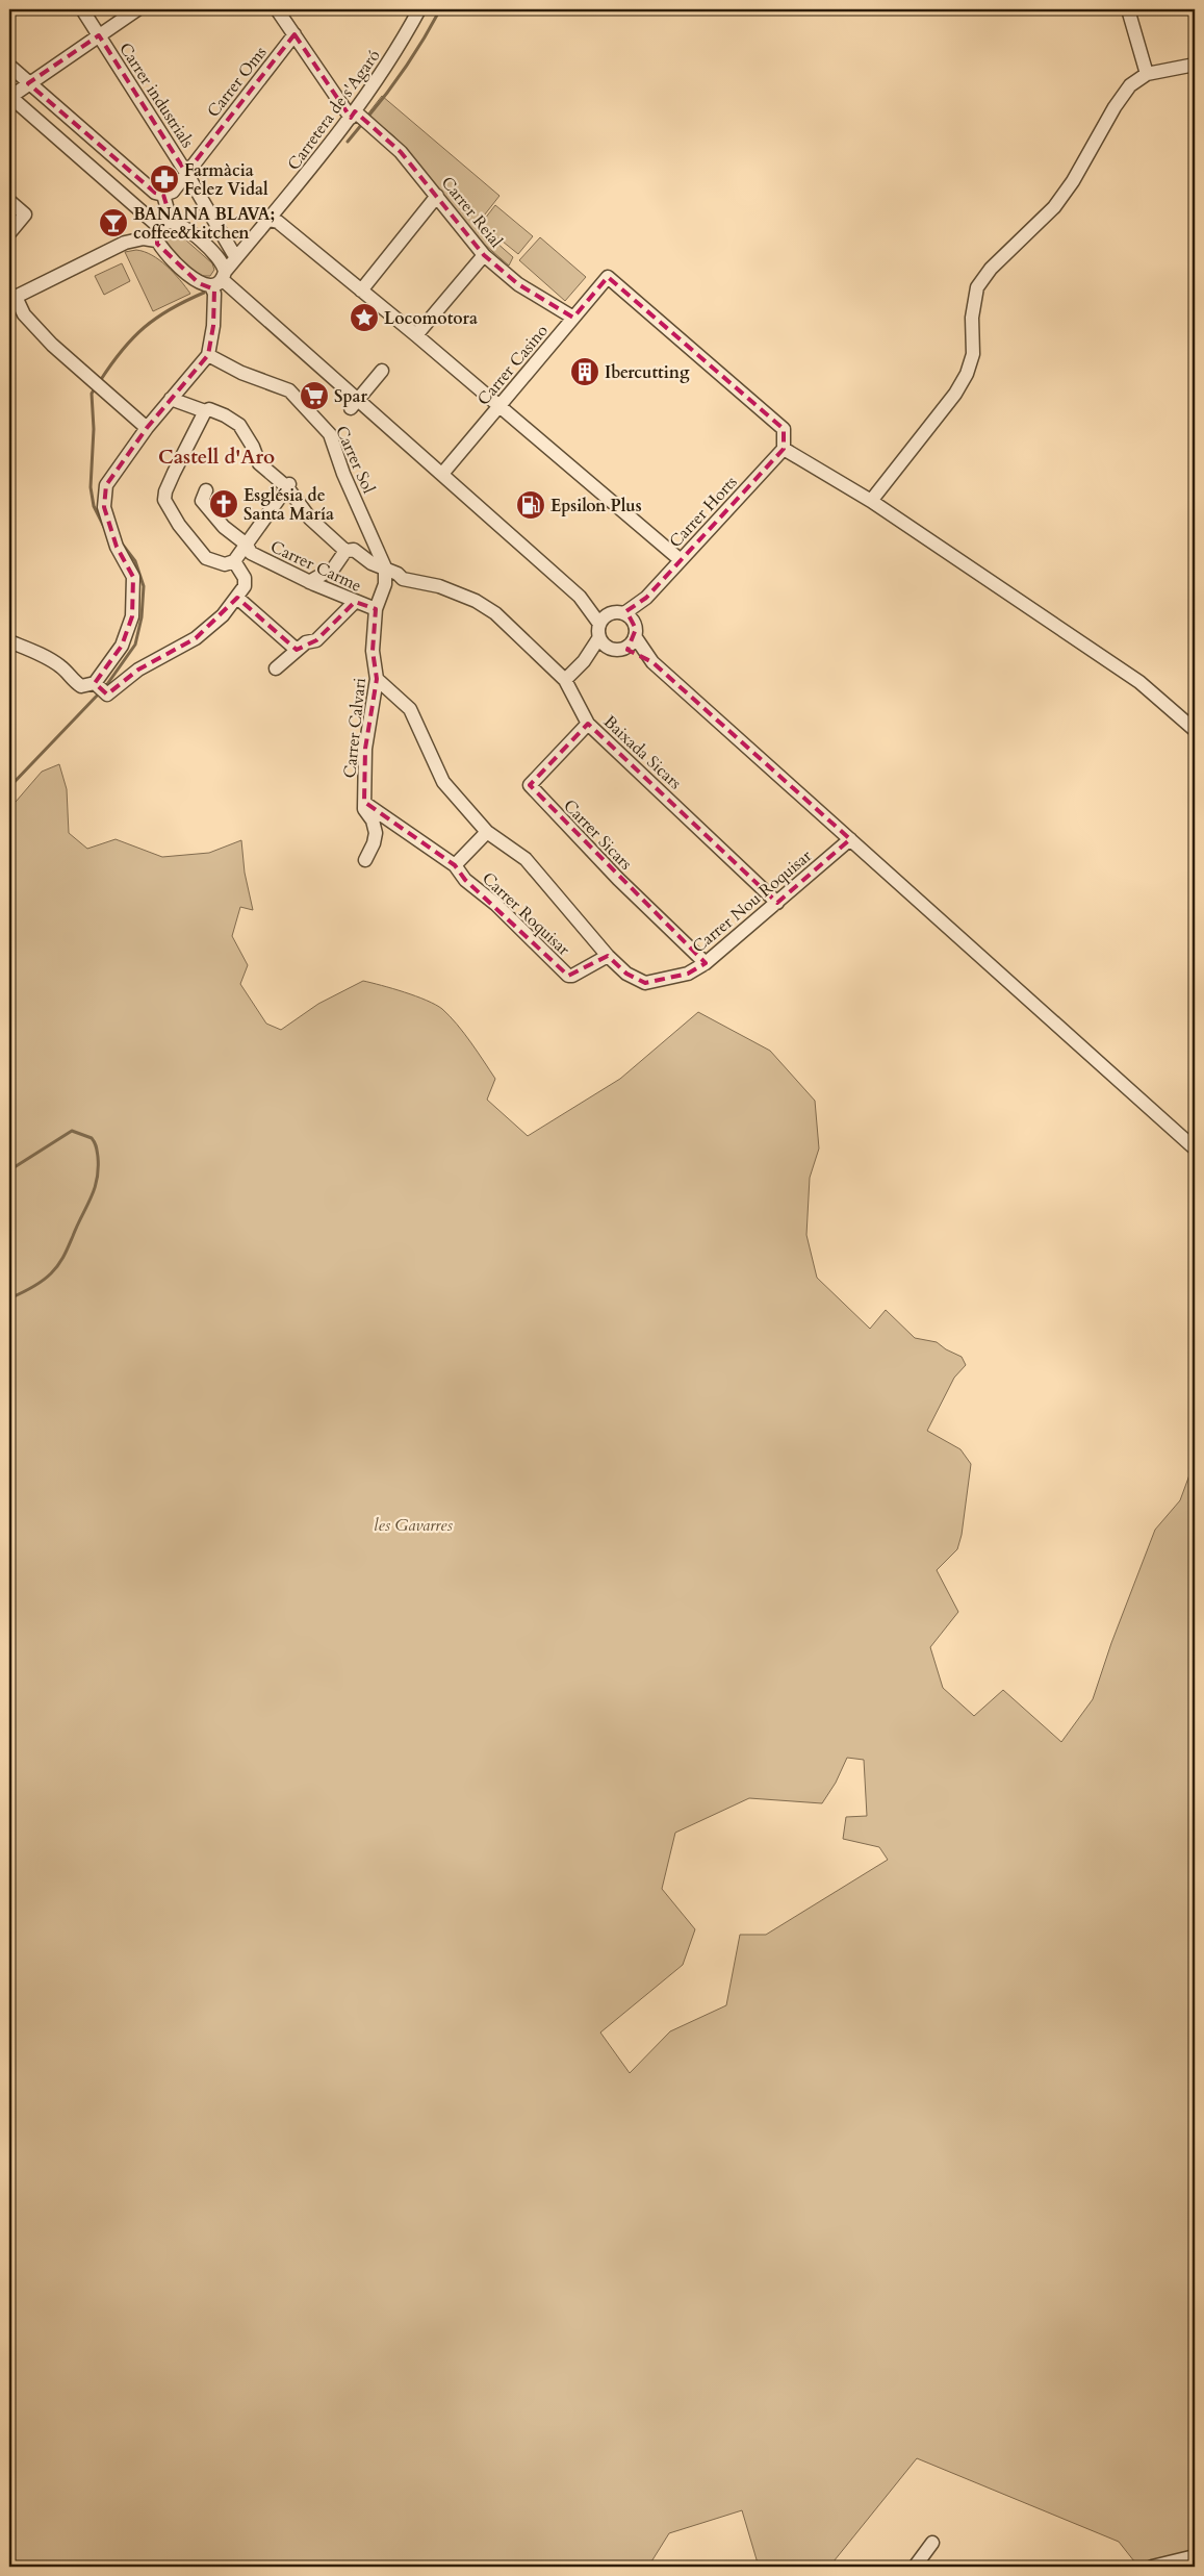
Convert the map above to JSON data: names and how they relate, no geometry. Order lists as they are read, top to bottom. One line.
{"streets":{"street":["Carrer Oms","Carrer industrials","Carretera de s'Agaró","Carrer Reial","Carrer Casino","Carrer Sol","Carrer Horts","Carrer Carme","Carrer Calvari","Baixada Sicars","Carrer Sicars","Carrer Nou Roquisar","Carrer Roquisar"]},"crossings":[["Carrer Oms","Carrer industrials"],["Carrer Oms","Carrer Reial"],["Carrer industrials","Carretera de s'Agaró"],["Carretera de s'Agaró","Carrer Reial"],["Carrer Reial","Carrer Casino"],["Carrer Casino","Carrer Horts"],["Carrer Sol","Carrer Calvari"],["Carrer Sol","Baixada Sicars"],["Carrer Carme","Carrer Calvari"],["Carrer Calvari","Carrer Nou Roquisar"],["Carrer Calvari","Carrer Roquisar"],["Baixada Sicars","Carrer Sicars"],["Baixada Sicars","Carrer Nou Roquisar"],["Carrer Sicars","Carrer Nou Roquisar"],["Carrer Nou Roquisar","Carrer Roquisar"]],"districts":["Castell d'Aro"],"parks":["les Gavarres"],"places":{"pharmacy":["Farmàcia Felez Vidal"],"bar":["BANANA BLAVA; coffee&kitchen"],"place":["Locomotora"],"building":["Ibercutting"],"supermarket":["Spar"],"church":["Església de Santa María"],"fuel station":["Epsilon Plus"]}}
